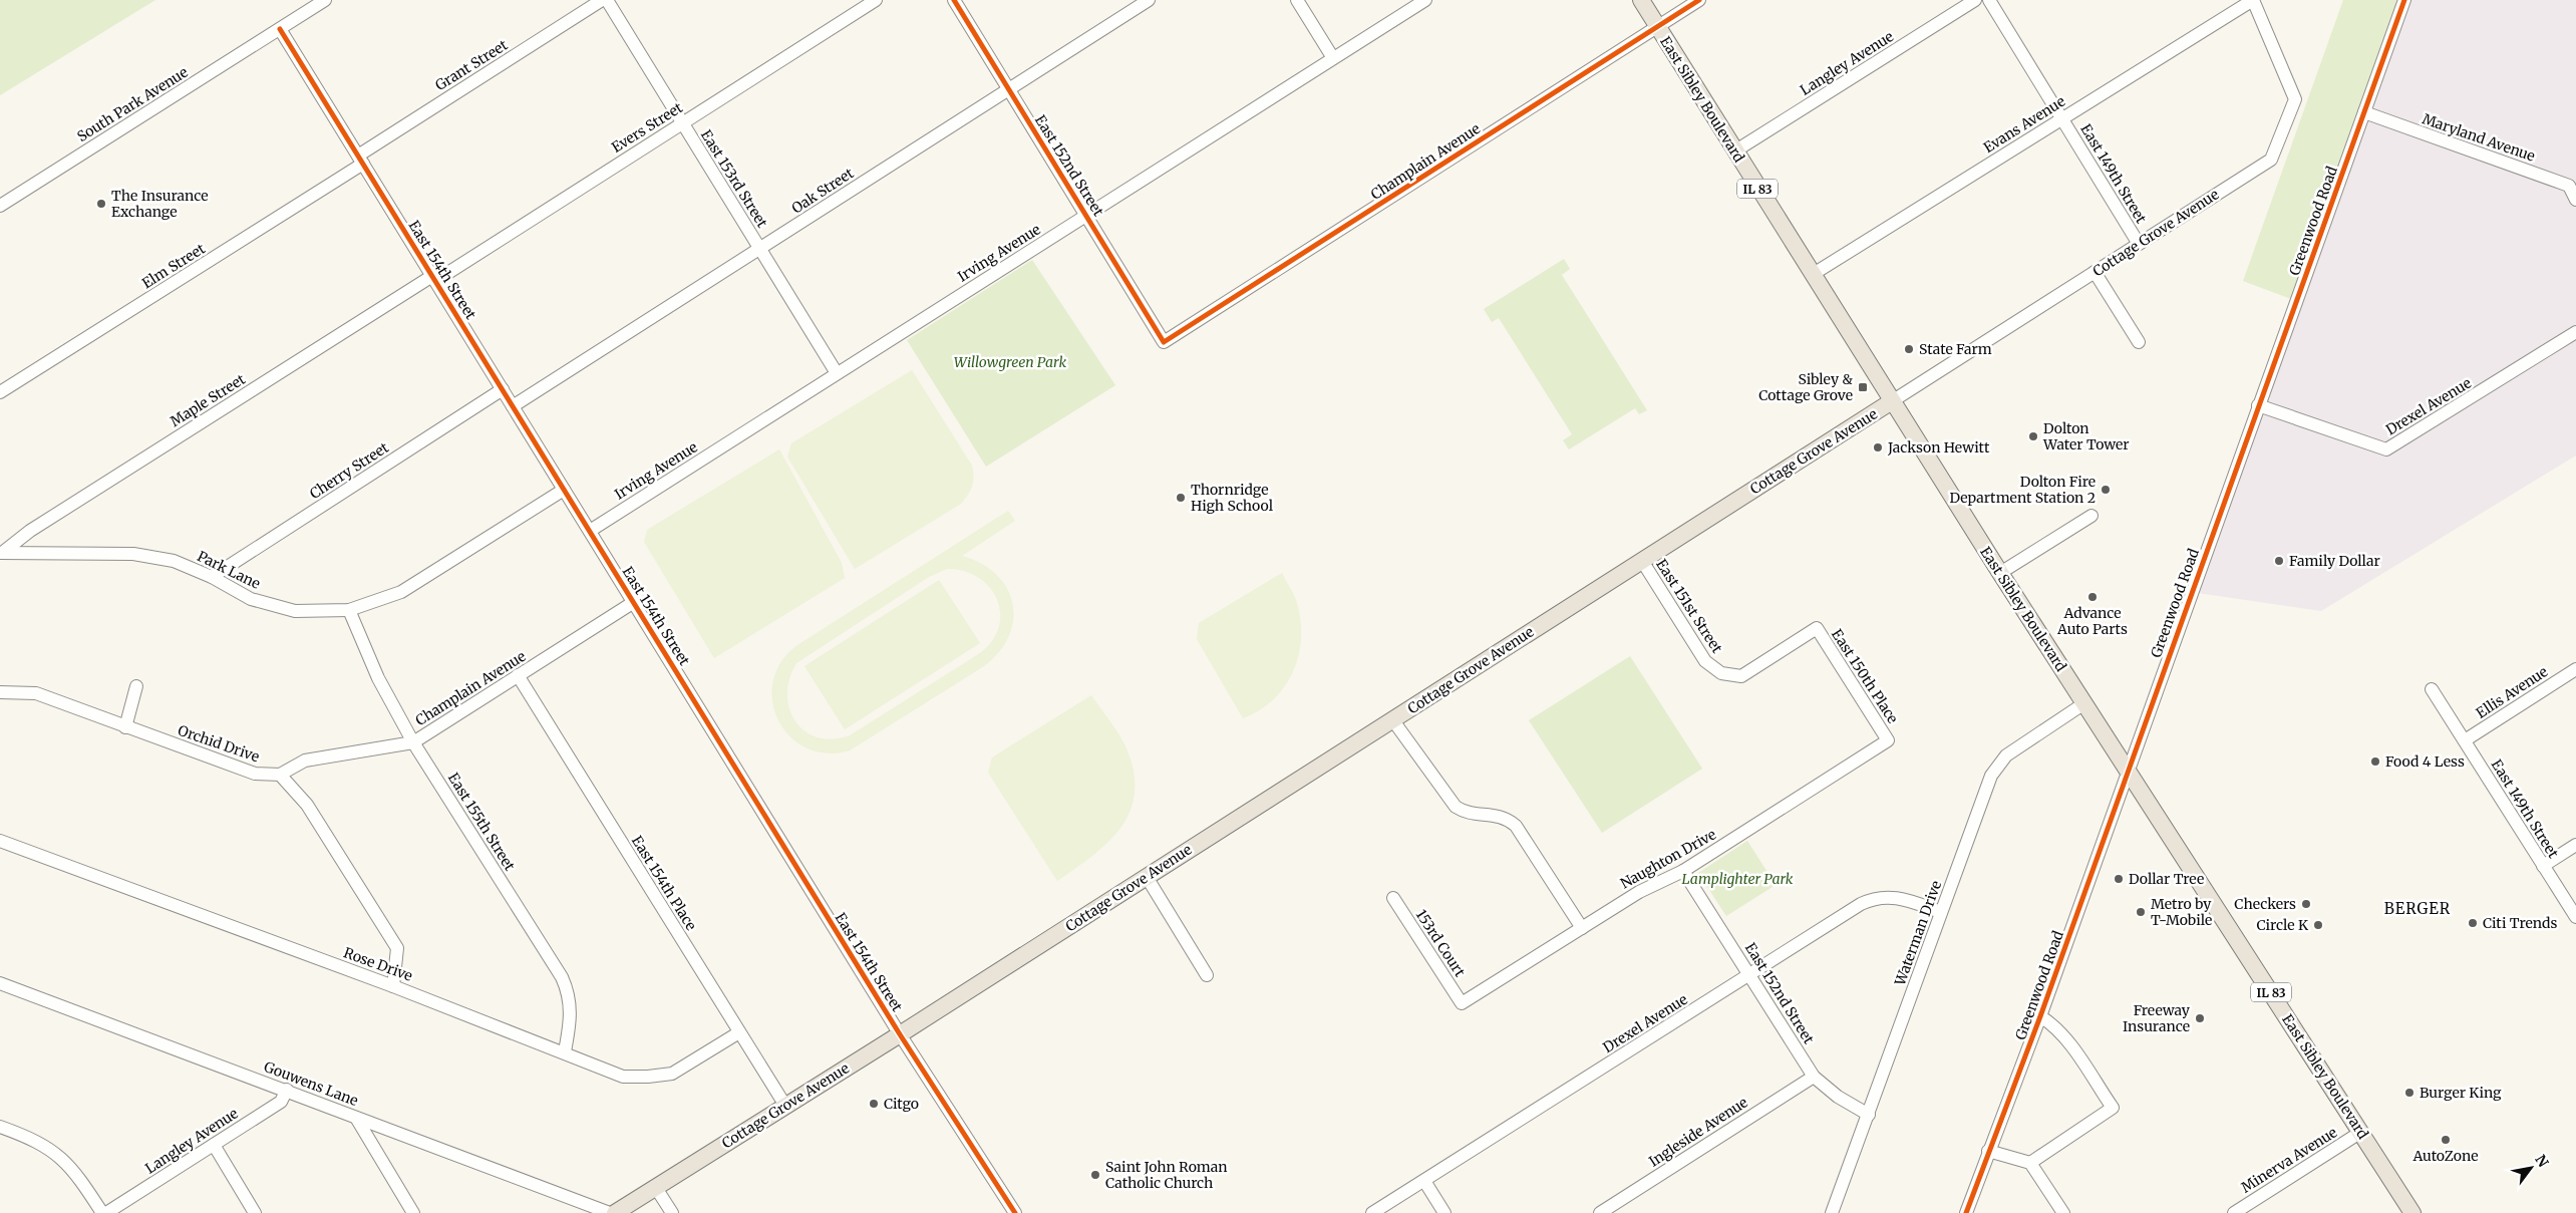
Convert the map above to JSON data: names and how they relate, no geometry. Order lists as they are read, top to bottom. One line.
{"streets":{"main road":["East Sibley Boulevard","IL 83","Cottage Grove Avenue"],"street":["Langley Avenue","Grant Street","South Park Avenue","Evans Avenue","Evers Street","Maryland Avenue","Champlain Avenue","East 152nd Street","East 149th Street","East 153rd Street","Oak Street","Greenwood Road","Irving Avenue","Elm Street","East 154th Street","Maple Street","Drexel Avenue","Cherry Street","Park Lane","East 151st Street","East 150th Place","Ellis Avenue","Orchid Drive","East 155th Street","Naughton Drive","East 154th Place","Waterman Drive","153rd Court","Rose Drive","Gouwens Lane","Ingleside Avenue","Minerva Avenue"]},"crossings":[["Langley Avenue","East Sibley Boulevard"],["Langley Avenue","Gouwens Lane"],["Grant Street","Elm Street"],["Grant Street","East 154th Street"],["East Sibley Boulevard","Evans Avenue"],["East Sibley Boulevard","Champlain Avenue"],["East Sibley Boulevard","Greenwood Road"],["East Sibley Boulevard","Cottage Grove Avenue"],["East Sibley Boulevard","Waterman Drive"],["East Sibley Boulevard","Minerva Avenue"],["South Park Avenue","East 154th Street"],["Evans Avenue","East 149th Street"],["Evans Avenue","Cottage Grove Avenue"],["Evers Street","East 153rd Street"],["Evers Street","East 154th Street"],["Evers Street","Maple Street"],["Maryland Avenue","Greenwood Road"],["Champlain Avenue","East 152nd Street"],["Champlain Avenue","East 154th Street"],["Champlain Avenue","Orchid Drive"],["Champlain Avenue","East 155th Street"],["Champlain Avenue","East 154th Place"],["East 152nd Street","Oak Street"],["East 152nd Street","Irving Avenue"],["East 152nd Street","Drexel Avenue"],["East 152nd Street","Naughton Drive"],["East 152nd Street","Waterman Drive"],["East 152nd Street","Ingleside Avenue"],["East 149th Street","Cottage Grove Avenue"],["East 149th Street","Ellis Avenue"],["East 153rd Street","Oak Street"],["East 153rd Street","Irving Avenue"],["Oak Street","East 154th Street"],["Greenwood Road","Drexel Avenue"],["Cottage Grove Avenue","East 154th Street"],["Cottage Grove Avenue","East 151st Street"],["Cottage Grove Avenue","East 154th Place"],["Irving Avenue","East 154th Street"],["Elm Street","East 154th Street"],["East 154th Street","Maple Street"],["East 154th Street","Cherry Street"],["East 154th Street","Park Lane"],["Maple Street","Park Lane"],["Drexel Avenue","Waterman Drive"],["Cherry Street","Park Lane"],["Park Lane","East 155th Street"],["East 151st Street","East 150th Place"],["East 150th Place","Naughton Drive"],["East 155th Street","Rose Drive"],["Naughton Drive","153rd Court"],["East 154th Place","Rose Drive"]],"districts":["BERGER"],"parks":["Willowgreen Park","Lamplighter Park"],"places":{"other":["The Insurance Exchange","State Farm","Dolton Water Tower","Jackson Hewitt","Dolton Fire Department Station 2","Thornridge High School","Family Dollar","Advance Auto Parts","Food 4 Less","Dollar Tree","Checkers","Metro by T-Mobile","Citi Trends","Circle K","Freeway Insurance","Burger King","Citgo","AutoZone","Saint John Roman Catholic Church"],"transit":["Sibley & Cottage Grove"]},"north":"top right"}
